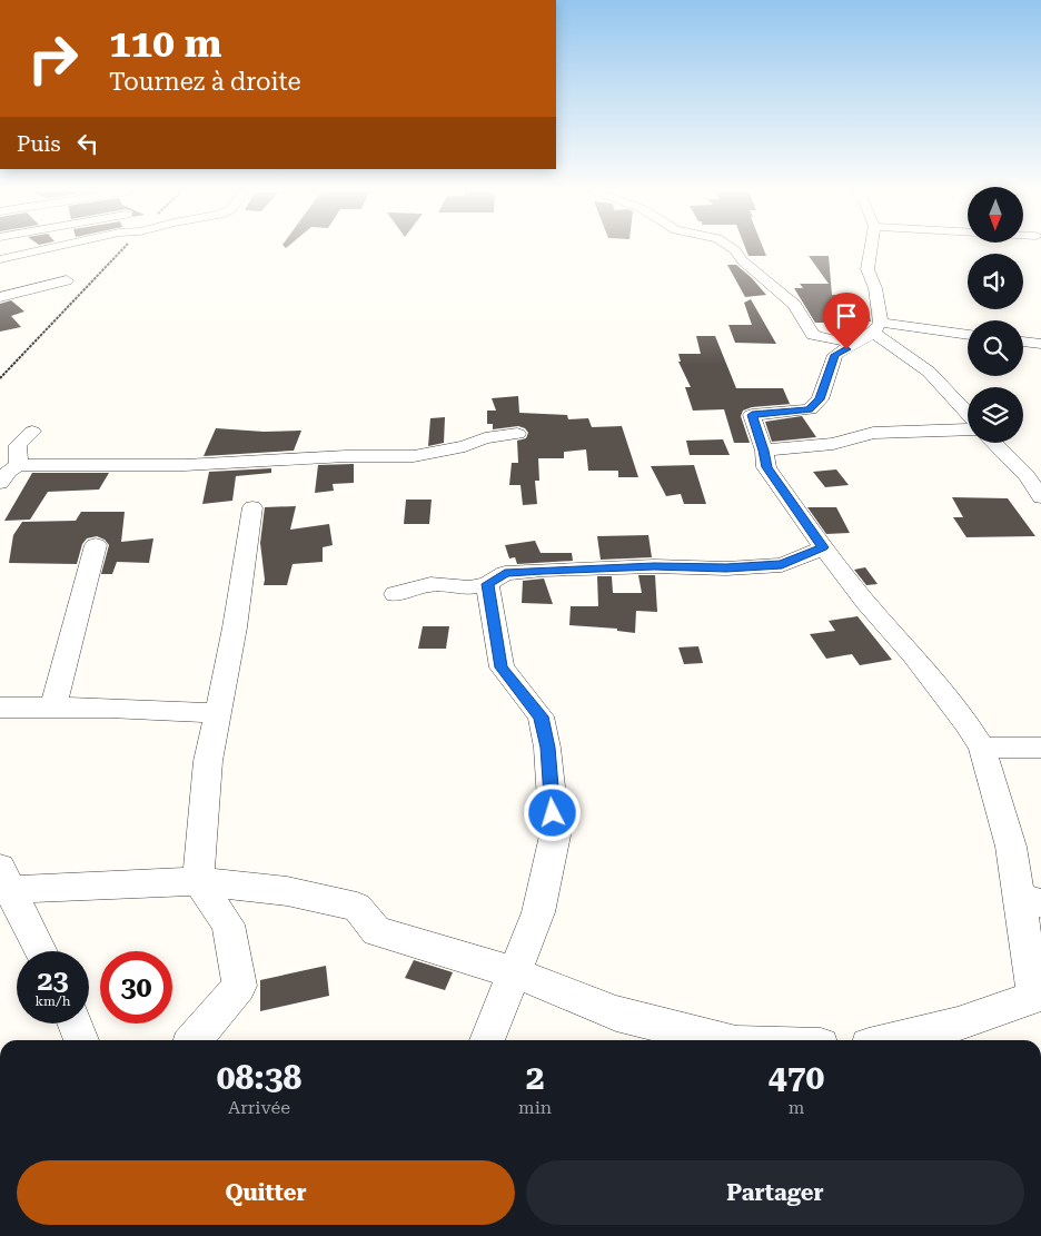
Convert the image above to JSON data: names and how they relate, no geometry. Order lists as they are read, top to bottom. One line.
{"north":"bottom","page":{"turn":["110 m","Tournez à droite"],"then":"Puis","speed":"23 km/h","limit":"30","eta":["08:38","Arrivée","2","min","470","m"],"buttons":["Quitter","Partager"]}}
